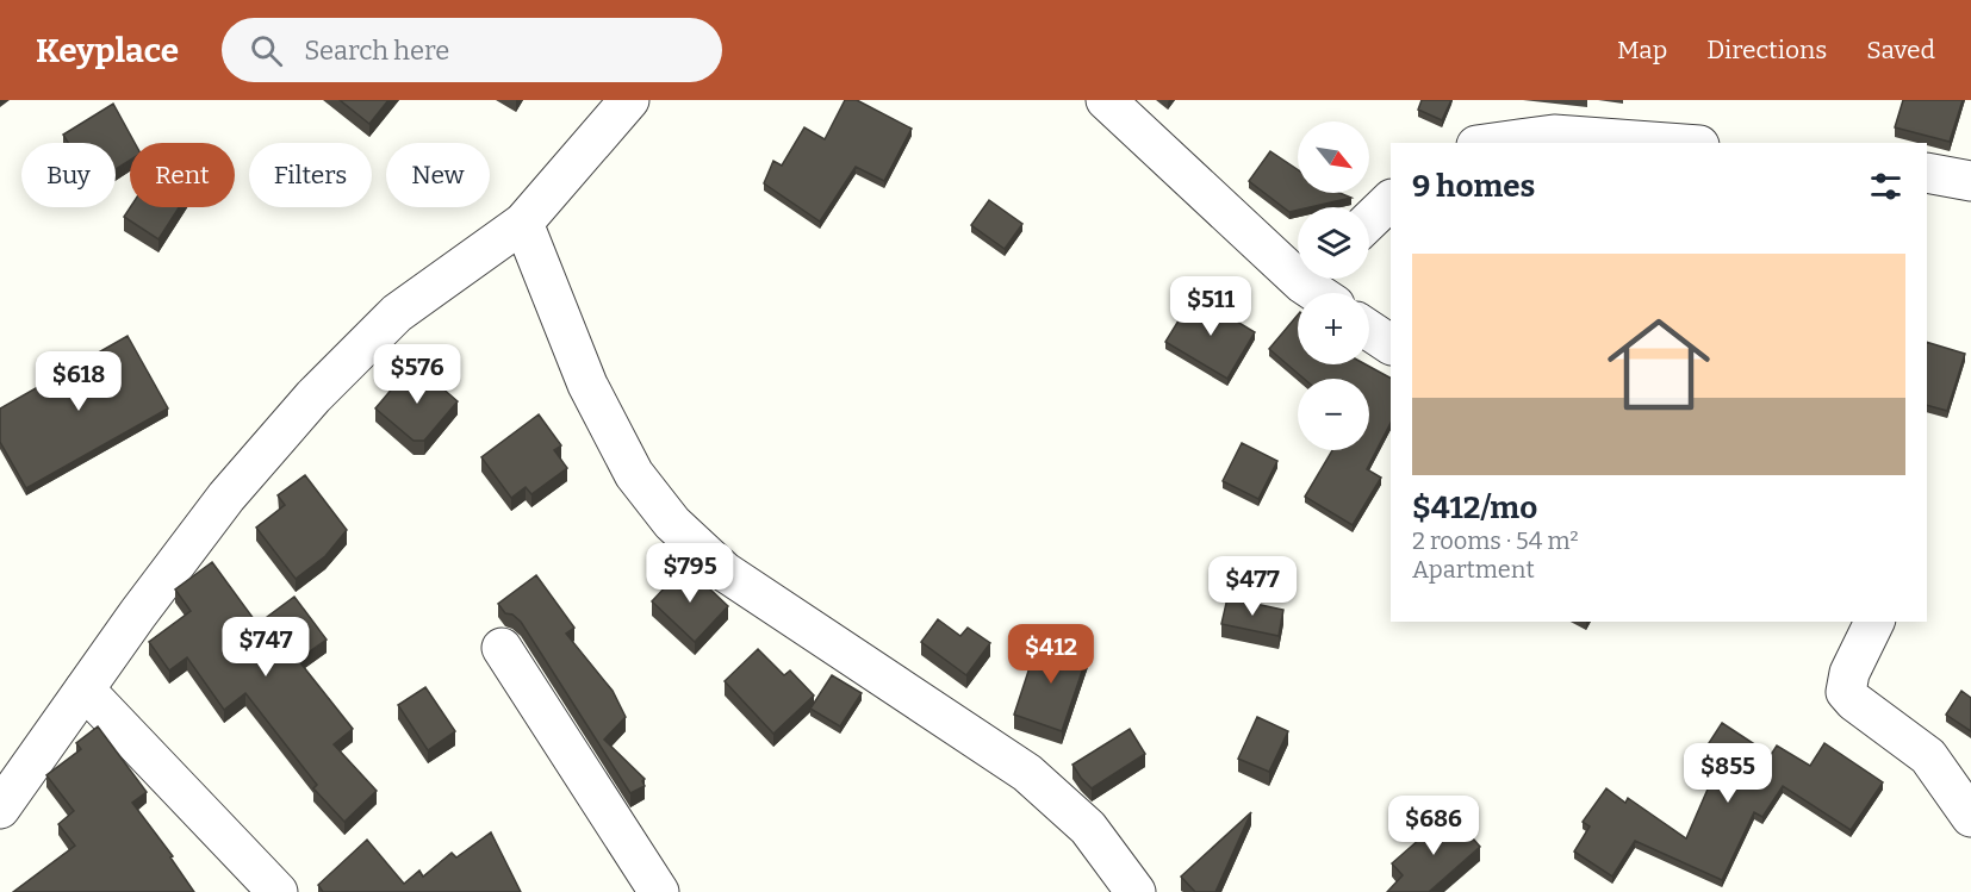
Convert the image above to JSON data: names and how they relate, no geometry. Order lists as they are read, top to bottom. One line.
{"north":"bottom right","page":{"header":"Keyplace","search":"Search here","nav":["Map","Directions","Saved"],"map_buttons":["+","−"],"chip":["Buy","Rent","Filters","New"],"heading":"9 homes","list":[{"name":"$412/mo","note":"2 rooms · 54 m² · Apartment"}],"price":["$511","$576","$618","$795","$477","$747","$412","$855","$686"]}}
